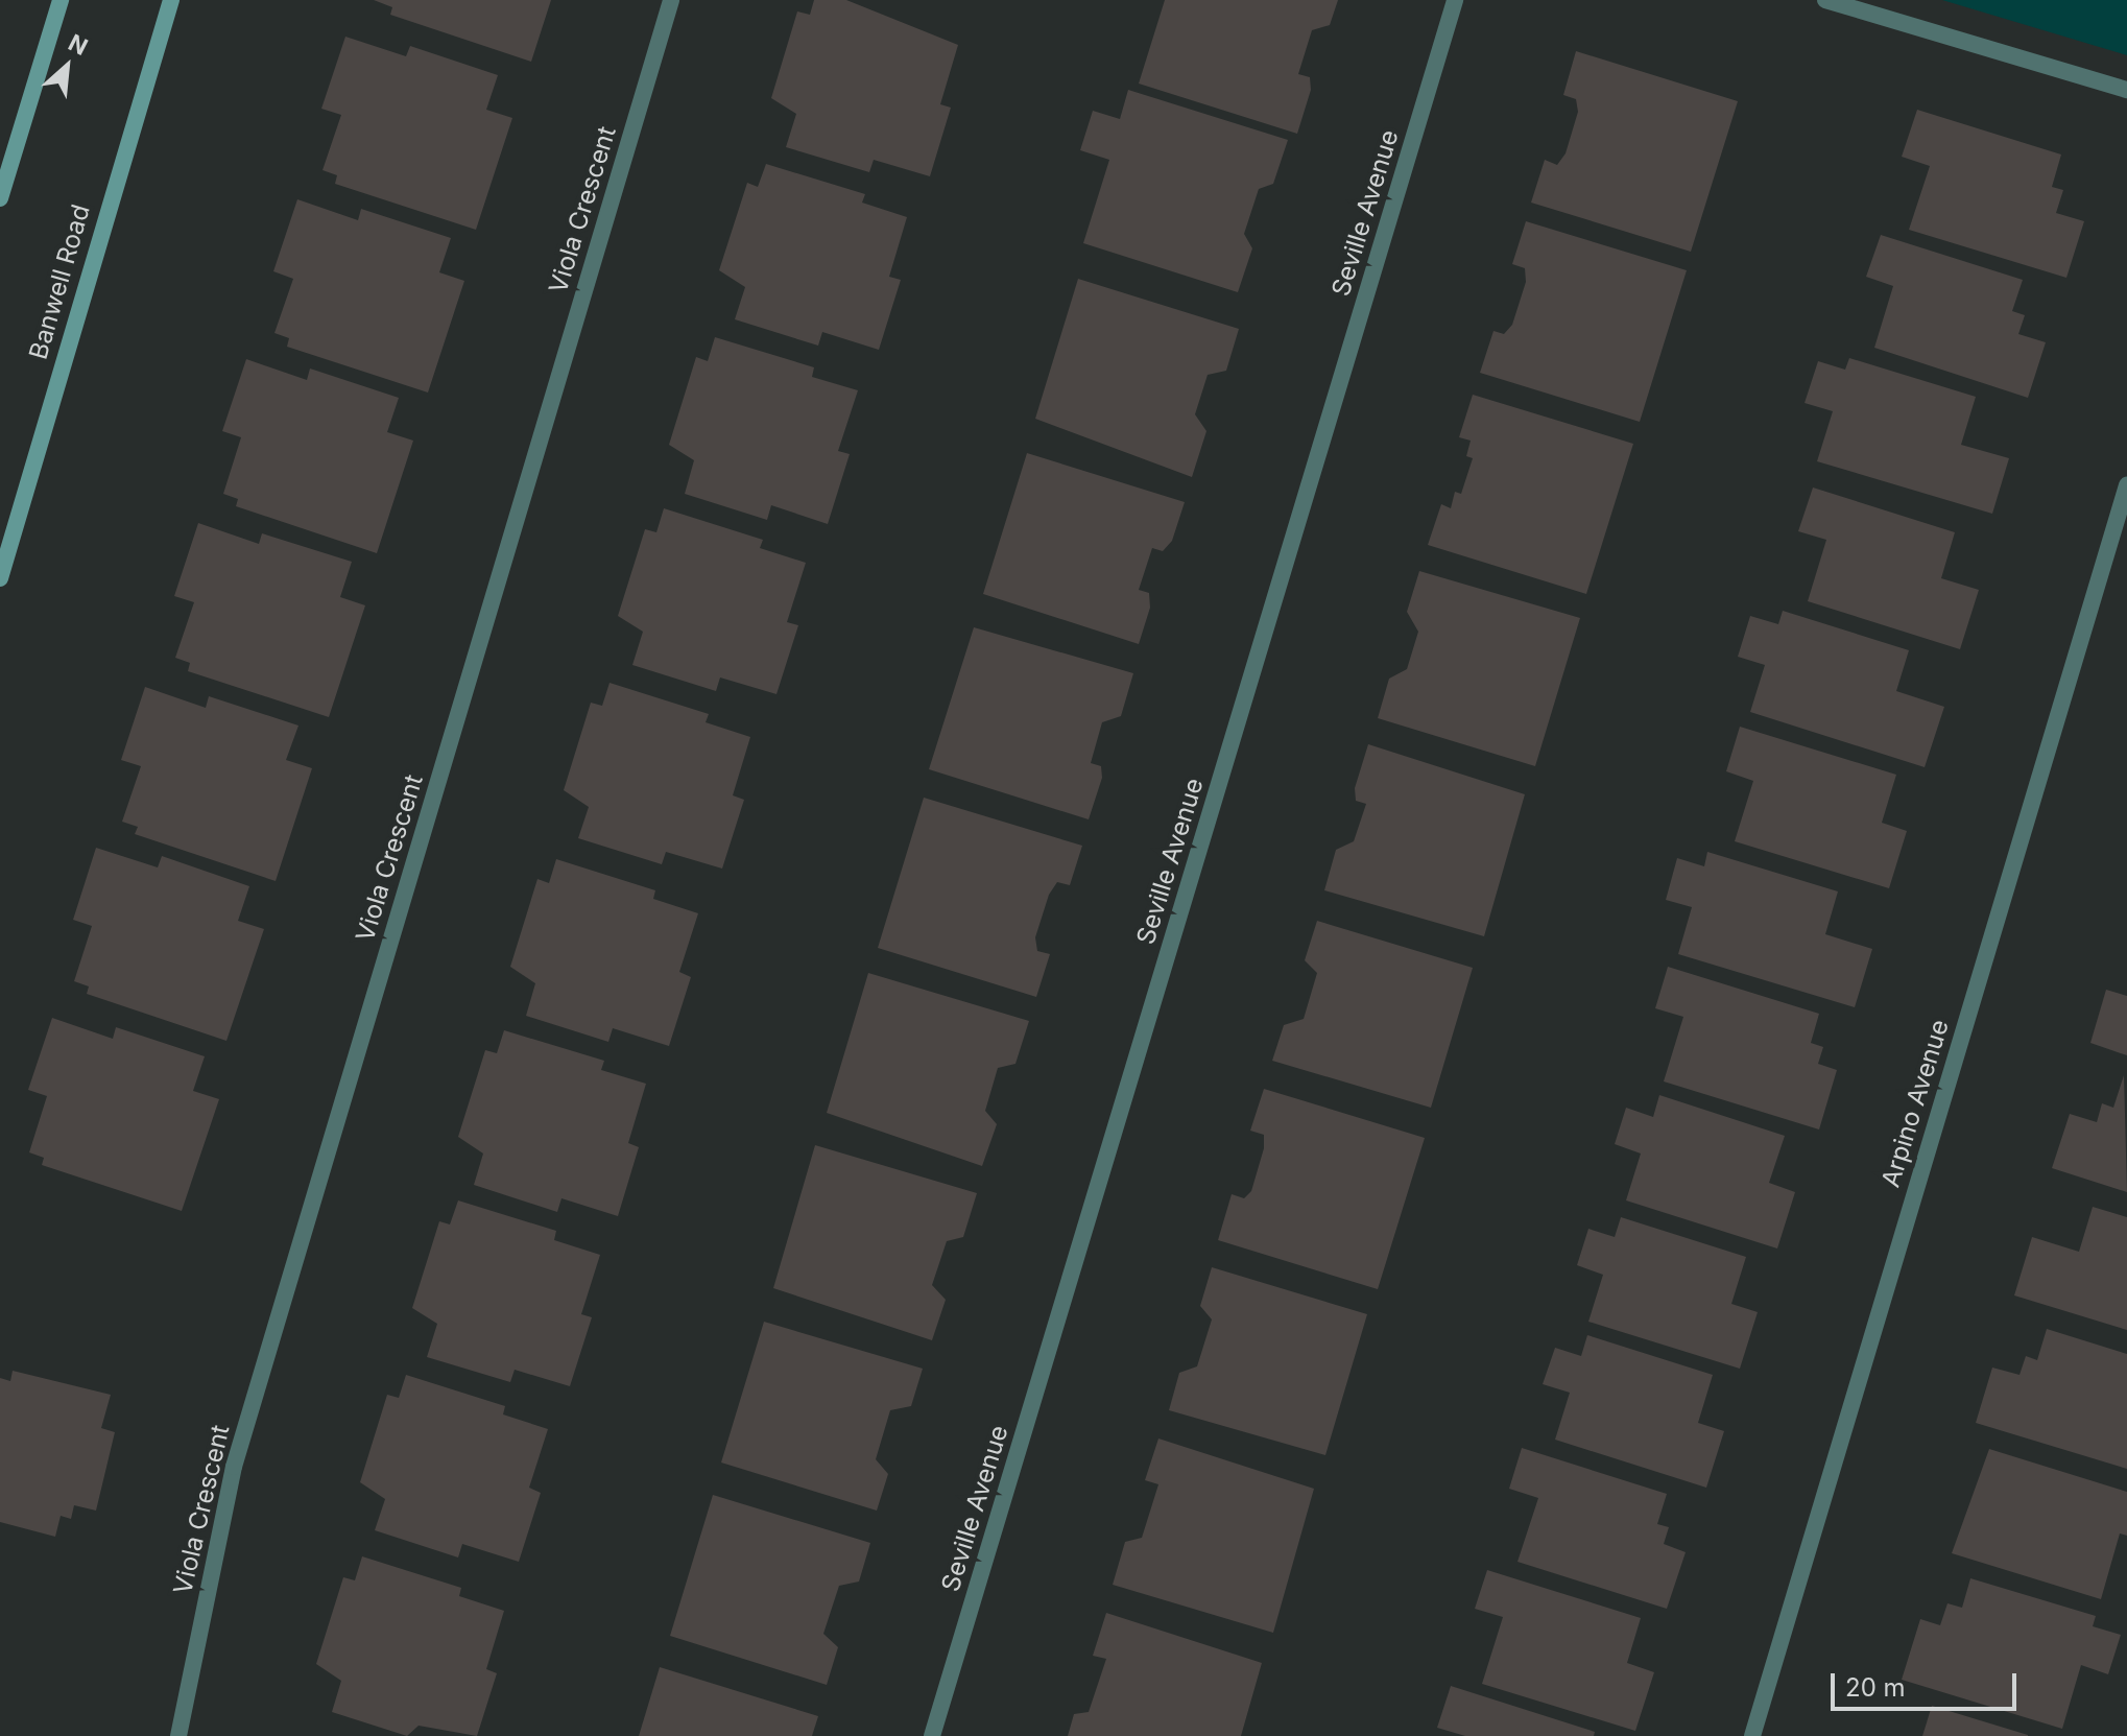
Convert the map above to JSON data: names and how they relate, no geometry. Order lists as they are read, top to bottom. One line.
{"streets":{"main road":["Banwell Road"],"street":["Viola Crescent","Seville Avenue","Arpino Avenue"]},"scale_bar":"20 m","north":"top right"}
